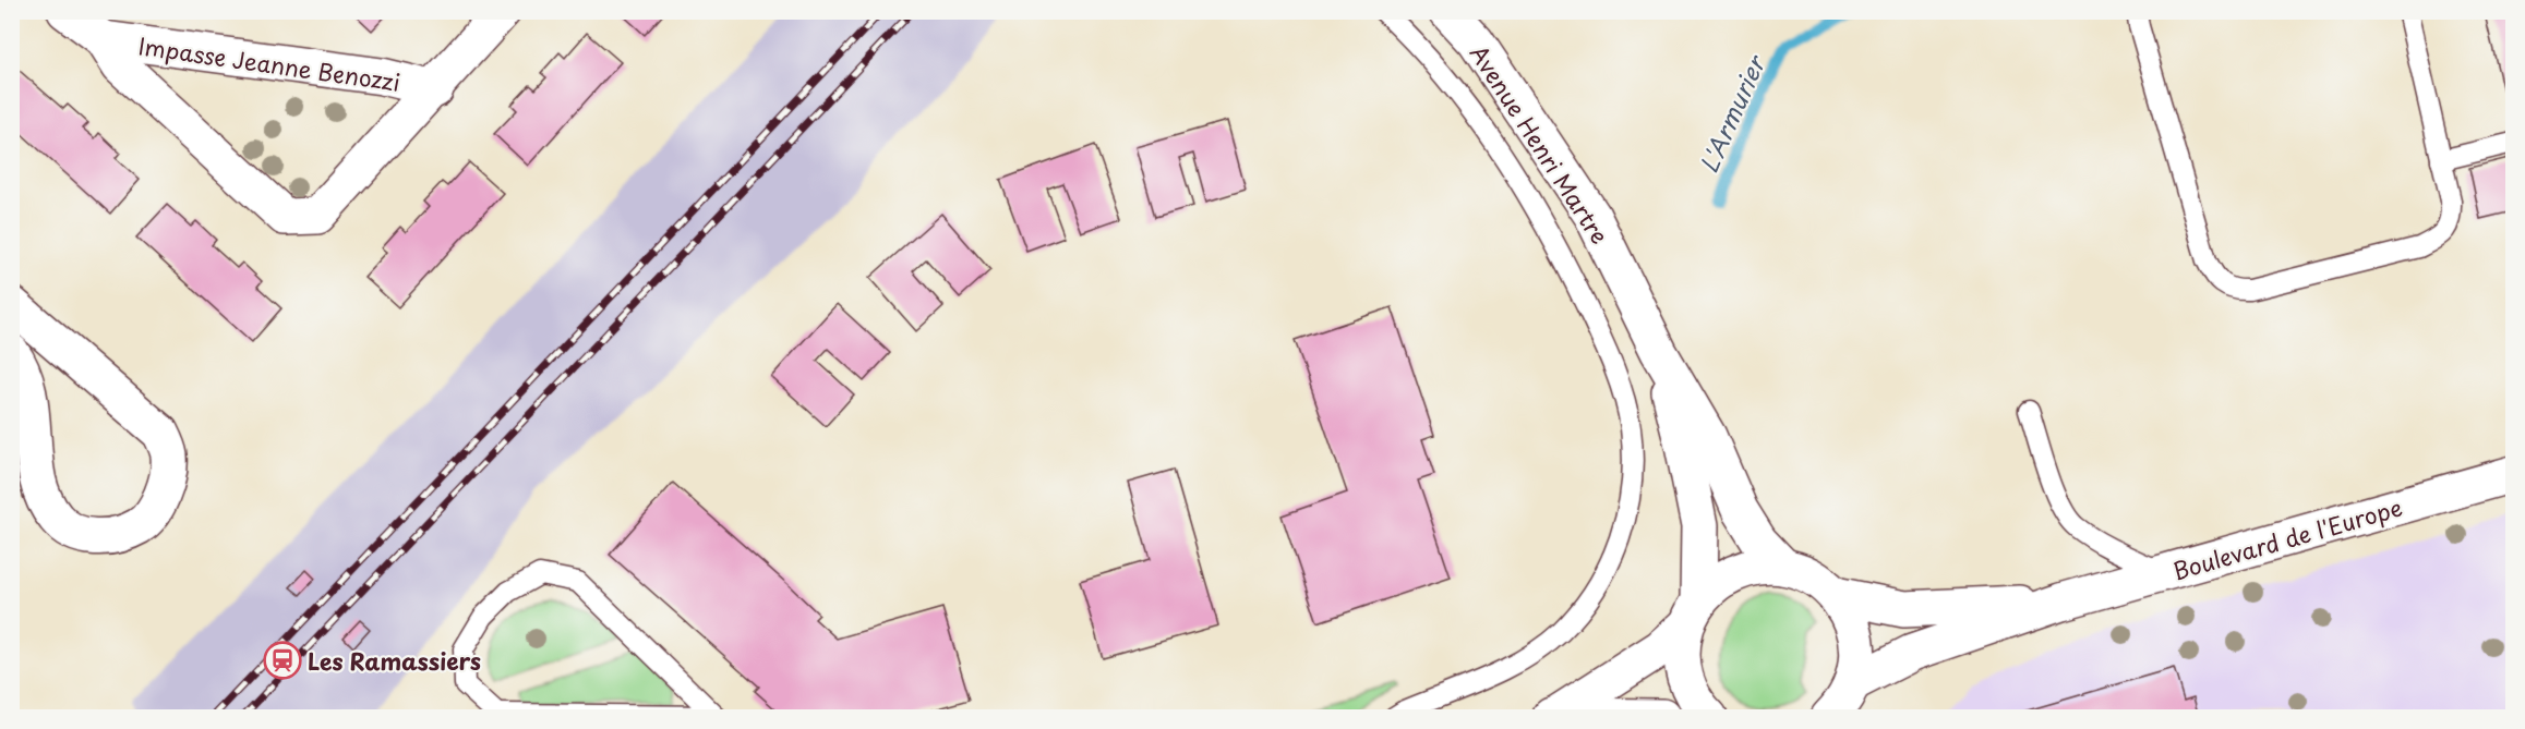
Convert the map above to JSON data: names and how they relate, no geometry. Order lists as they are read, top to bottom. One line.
{"streets":{"street":["Impasse Jeanne Benozzi","Avenue Henri Martre","Boulevard de l'Europe"]},"water":["L'Armurier"],"places":{"station":["Les Ramassiers"]}}
